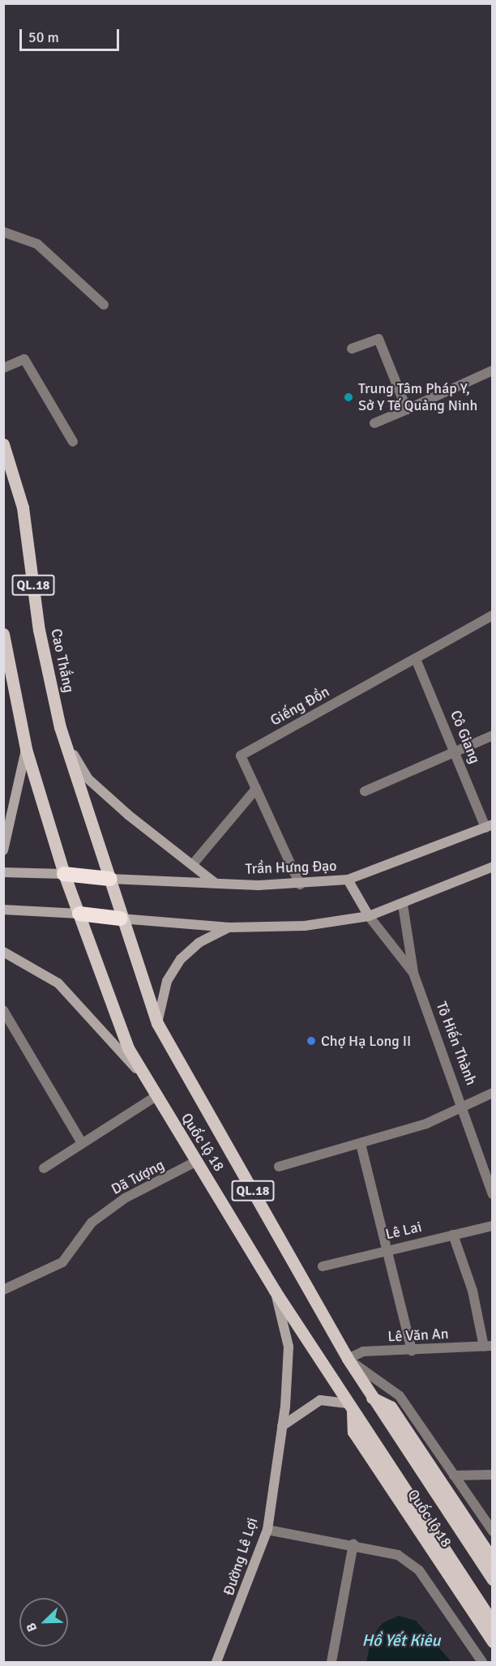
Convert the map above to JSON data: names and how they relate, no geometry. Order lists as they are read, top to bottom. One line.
{"streets":{"main road":["QL.18","Cao Thắng","Trần Hưng Đạo","Quốc lộ 18","Đường Lê Lợi"],"street":["Giếng Đồn","Cô Giang","Tô Hiến Thành","Dã Tượng","Lê Lai","Lê Văn An"]},"crossings":[["QL.18","Quốc lộ 18"],["Cao Thắng","Trần Hưng Đạo"],["Cao Thắng","Quốc lộ 18"],["Giếng Đồn","Cô Giang"],["Cô Giang","Trần Hưng Đạo"],["Trần Hưng Đạo","Quốc lộ 18"],["Quốc lộ 18","Dã Tượng"],["Quốc lộ 18","Lê Văn An"],["Quốc lộ 18","Đường Lê Lợi"]],"water":["Hồ Yết Kiêu"],"places":["Trung Tâm Pháp Y, Sở Y Tế Quảng Ninh","Chợ Hạ Long II"],"scale_bar":"50 m","north":"bottom left"}
